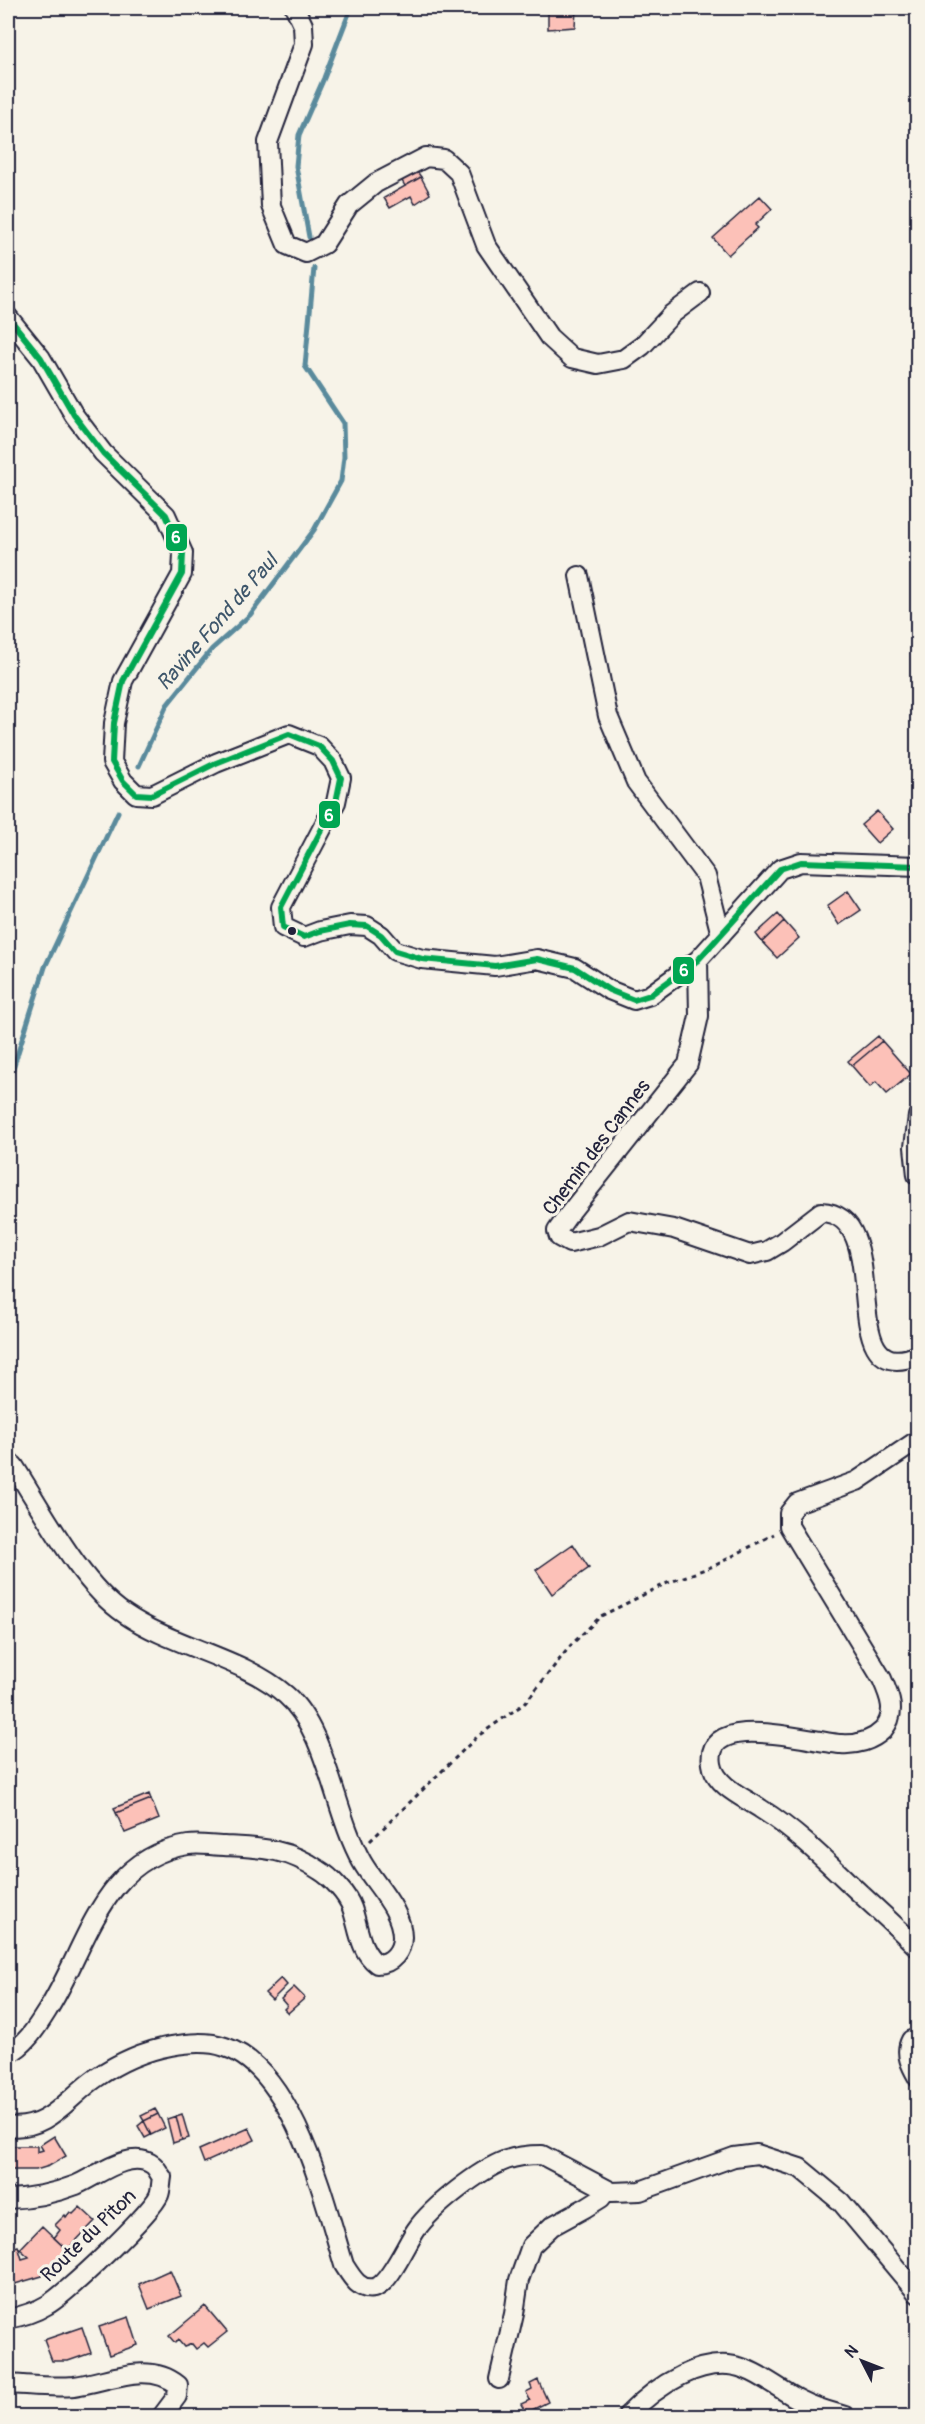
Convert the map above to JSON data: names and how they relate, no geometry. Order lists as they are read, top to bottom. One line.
{"streets":{"street":["Chemin des Cannes","Route du Piton"]},"water":["Ravine Fond de Paul"],"lines":["transit line 6"],"north":"top left"}
